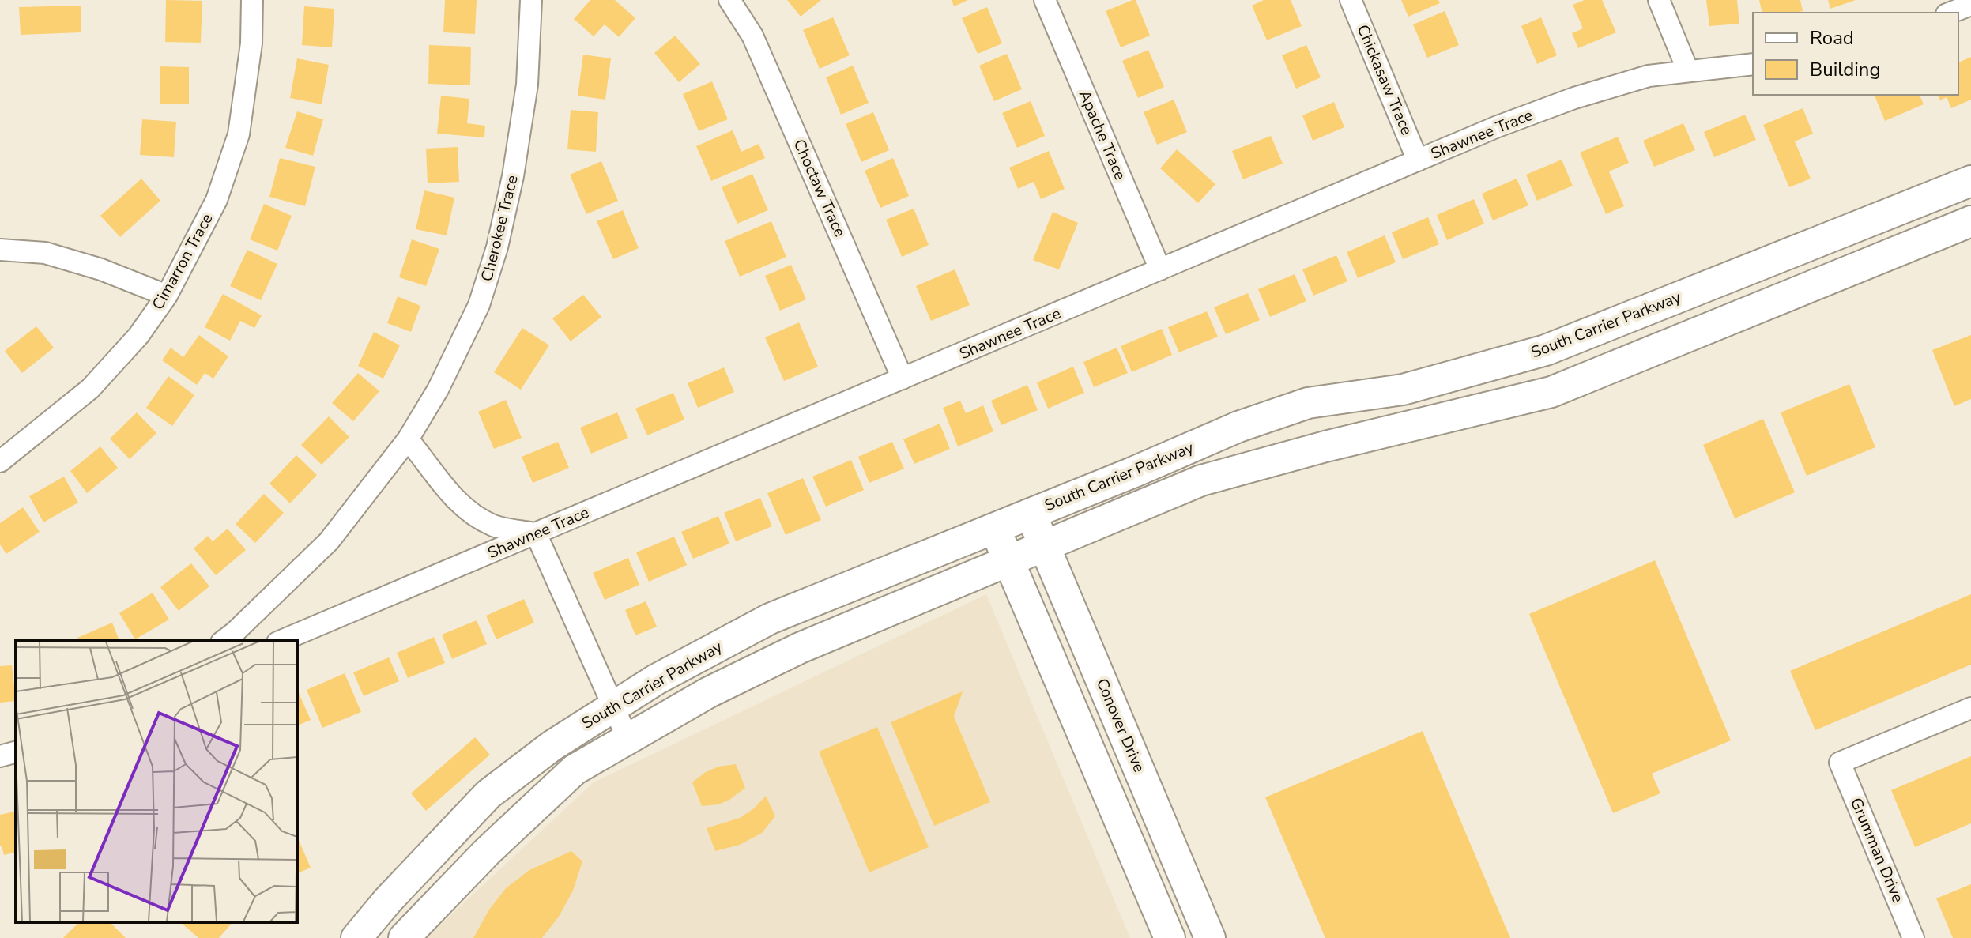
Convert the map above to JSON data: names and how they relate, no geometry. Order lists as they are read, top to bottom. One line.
{"streets":{"main road":["South Carrier Parkway","Conover Drive"],"street":["Chickasaw Trace","Shawnee Trace","Apache Trace","Choctaw Trace","Cherokee Trace","Cimarron Trace","Grumman Drive"]},"crossings":[["Chickasaw Trace","Shawnee Trace"],["Shawnee Trace","Apache Trace"],["Shawnee Trace","Choctaw Trace"],["South Carrier Parkway","Conover Drive"]],"legend":["Road","Building"]}
